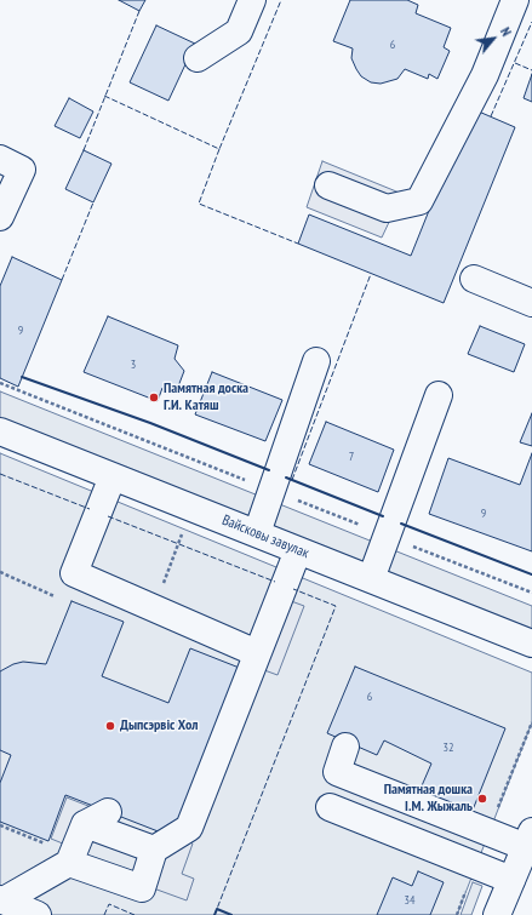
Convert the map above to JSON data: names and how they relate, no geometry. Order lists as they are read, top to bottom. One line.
{"streets":{"street":["Вайсковы завулак"]},"places":["Памятная доска Г.И. Катяш","Дыпсэрвіс Хол","Памятная дошка І.М. Жыжаль"],"house_numbers":["6","9","3","7","9","6","32","34"],"north":"top right"}
